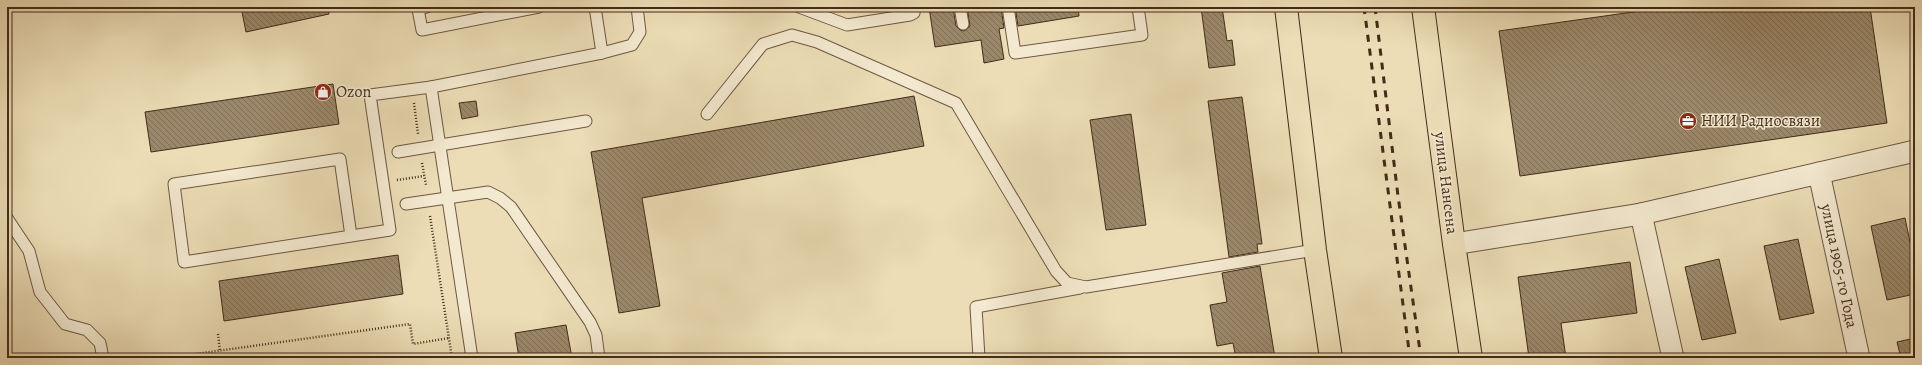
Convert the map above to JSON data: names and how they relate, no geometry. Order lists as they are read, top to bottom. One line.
{"streets":{"main road":["улица Нансена"],"street":["улица 1905-го Года"]},"places":{"shop":["Ozon"],"office":["НИИ Радиосвязи"]}}
